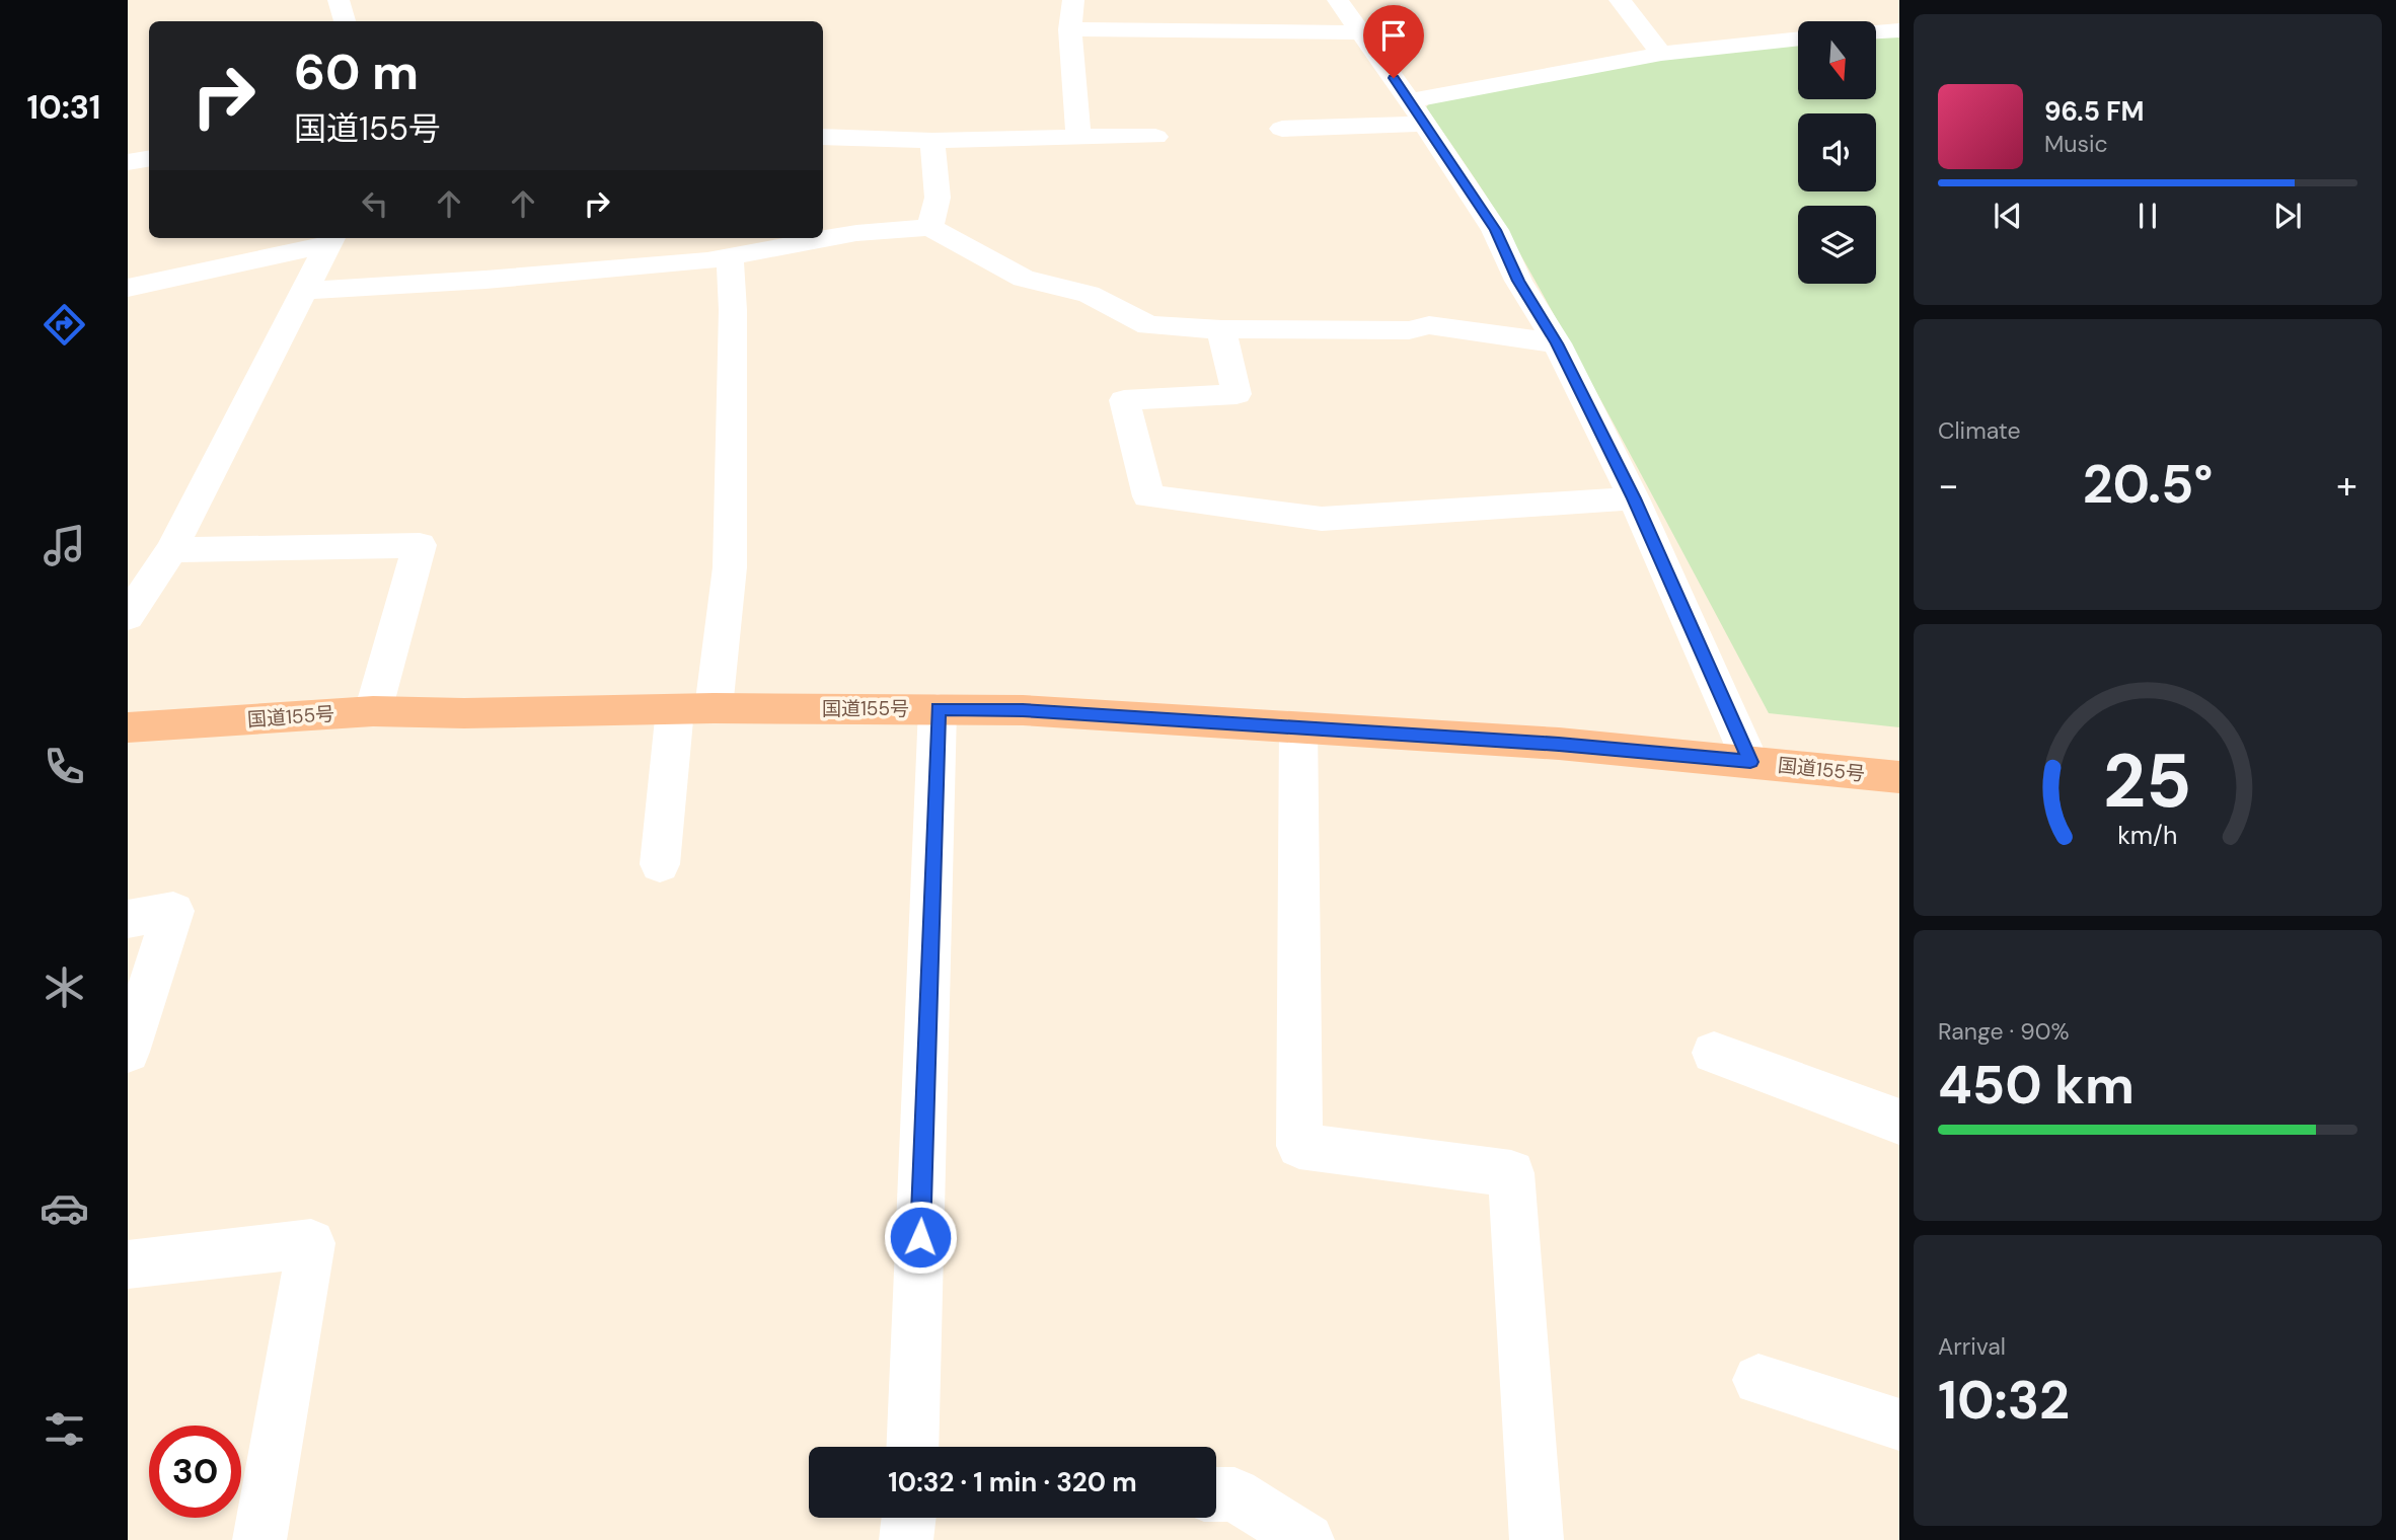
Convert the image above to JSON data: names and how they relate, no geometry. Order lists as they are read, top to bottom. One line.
{"streets":{"highway":["国道155号"]},"north":"bottom","page":{"tabs":"10:31","turn":["60 m","国道155号"],"song":["96.5 FM","Music"],"tile":["Climate",["Range · 90%","450 km"],["Arrival","10:32"]],"heat":["−","20.5°","+"],"limit":"30","trip":"10:32 · 1 min · 320 m","gauge":["25","km/h"]}}
